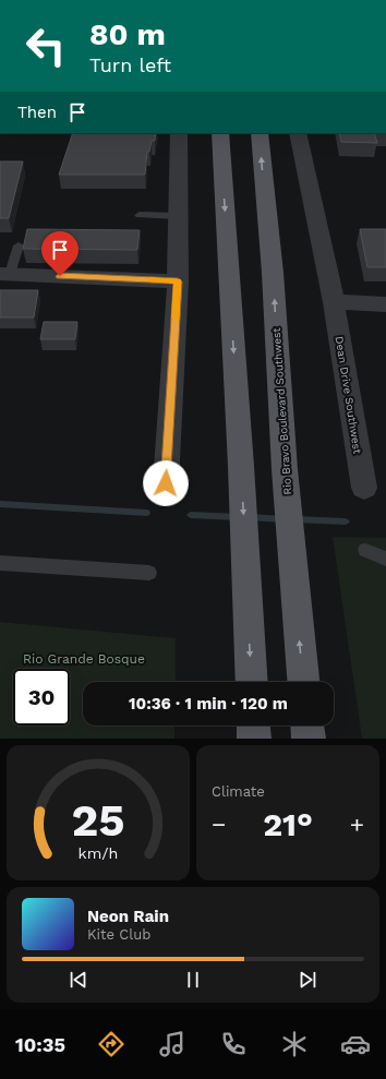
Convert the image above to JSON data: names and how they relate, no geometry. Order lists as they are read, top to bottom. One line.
{"streets":{"main road":["Rio Bravo Boulevard Southwest"],"street":["Dean Drive Southwest"]},"parks":["Rio Grande Bosque"],"page":{"turn":["80 m","Turn left"],"then":"Then","limit":"30","trip":"10:36 · 1 min · 120 m","tile":"Climate","heat":["−","21°","+"],"song":["Neon Rain","Kite Club"],"tabs":"10:35","gauge":["25","km/h"]}}
